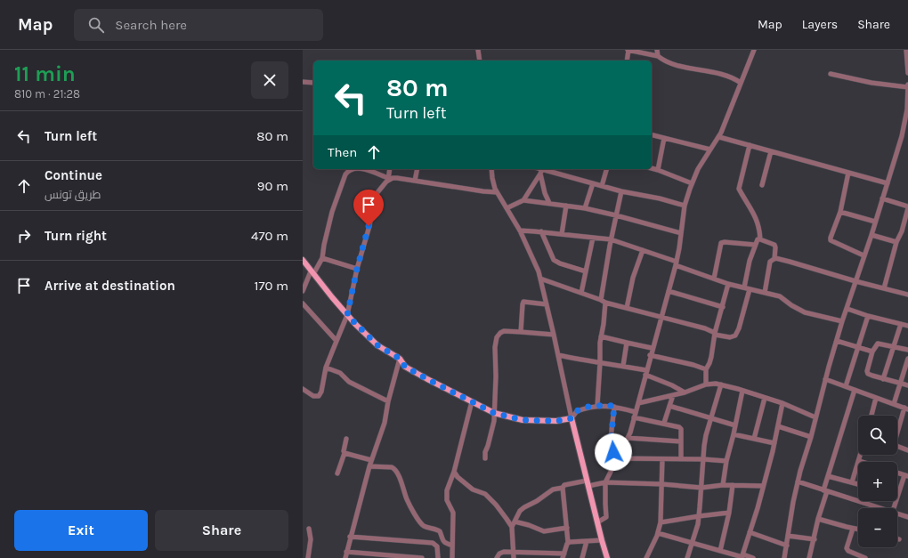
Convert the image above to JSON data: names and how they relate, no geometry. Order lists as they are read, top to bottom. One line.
{"page":{"header":"Map","search":"Search here","nav":["Map","Layers","Share"],"heading":["11 min","810 m · 21:28"],"turn":["80 m","Turn left"],"list":[{"name":"Turn left","value":"80 m"},{"name":"Continue","note":"طريق تونس","value":"90 m"},{"name":"Turn right","value":"470 m"},{"name":"Arrive at destination","value":"170 m"}],"then":"Then","map_buttons":["+","−"],"buttons":["Exit","Share"]}}
